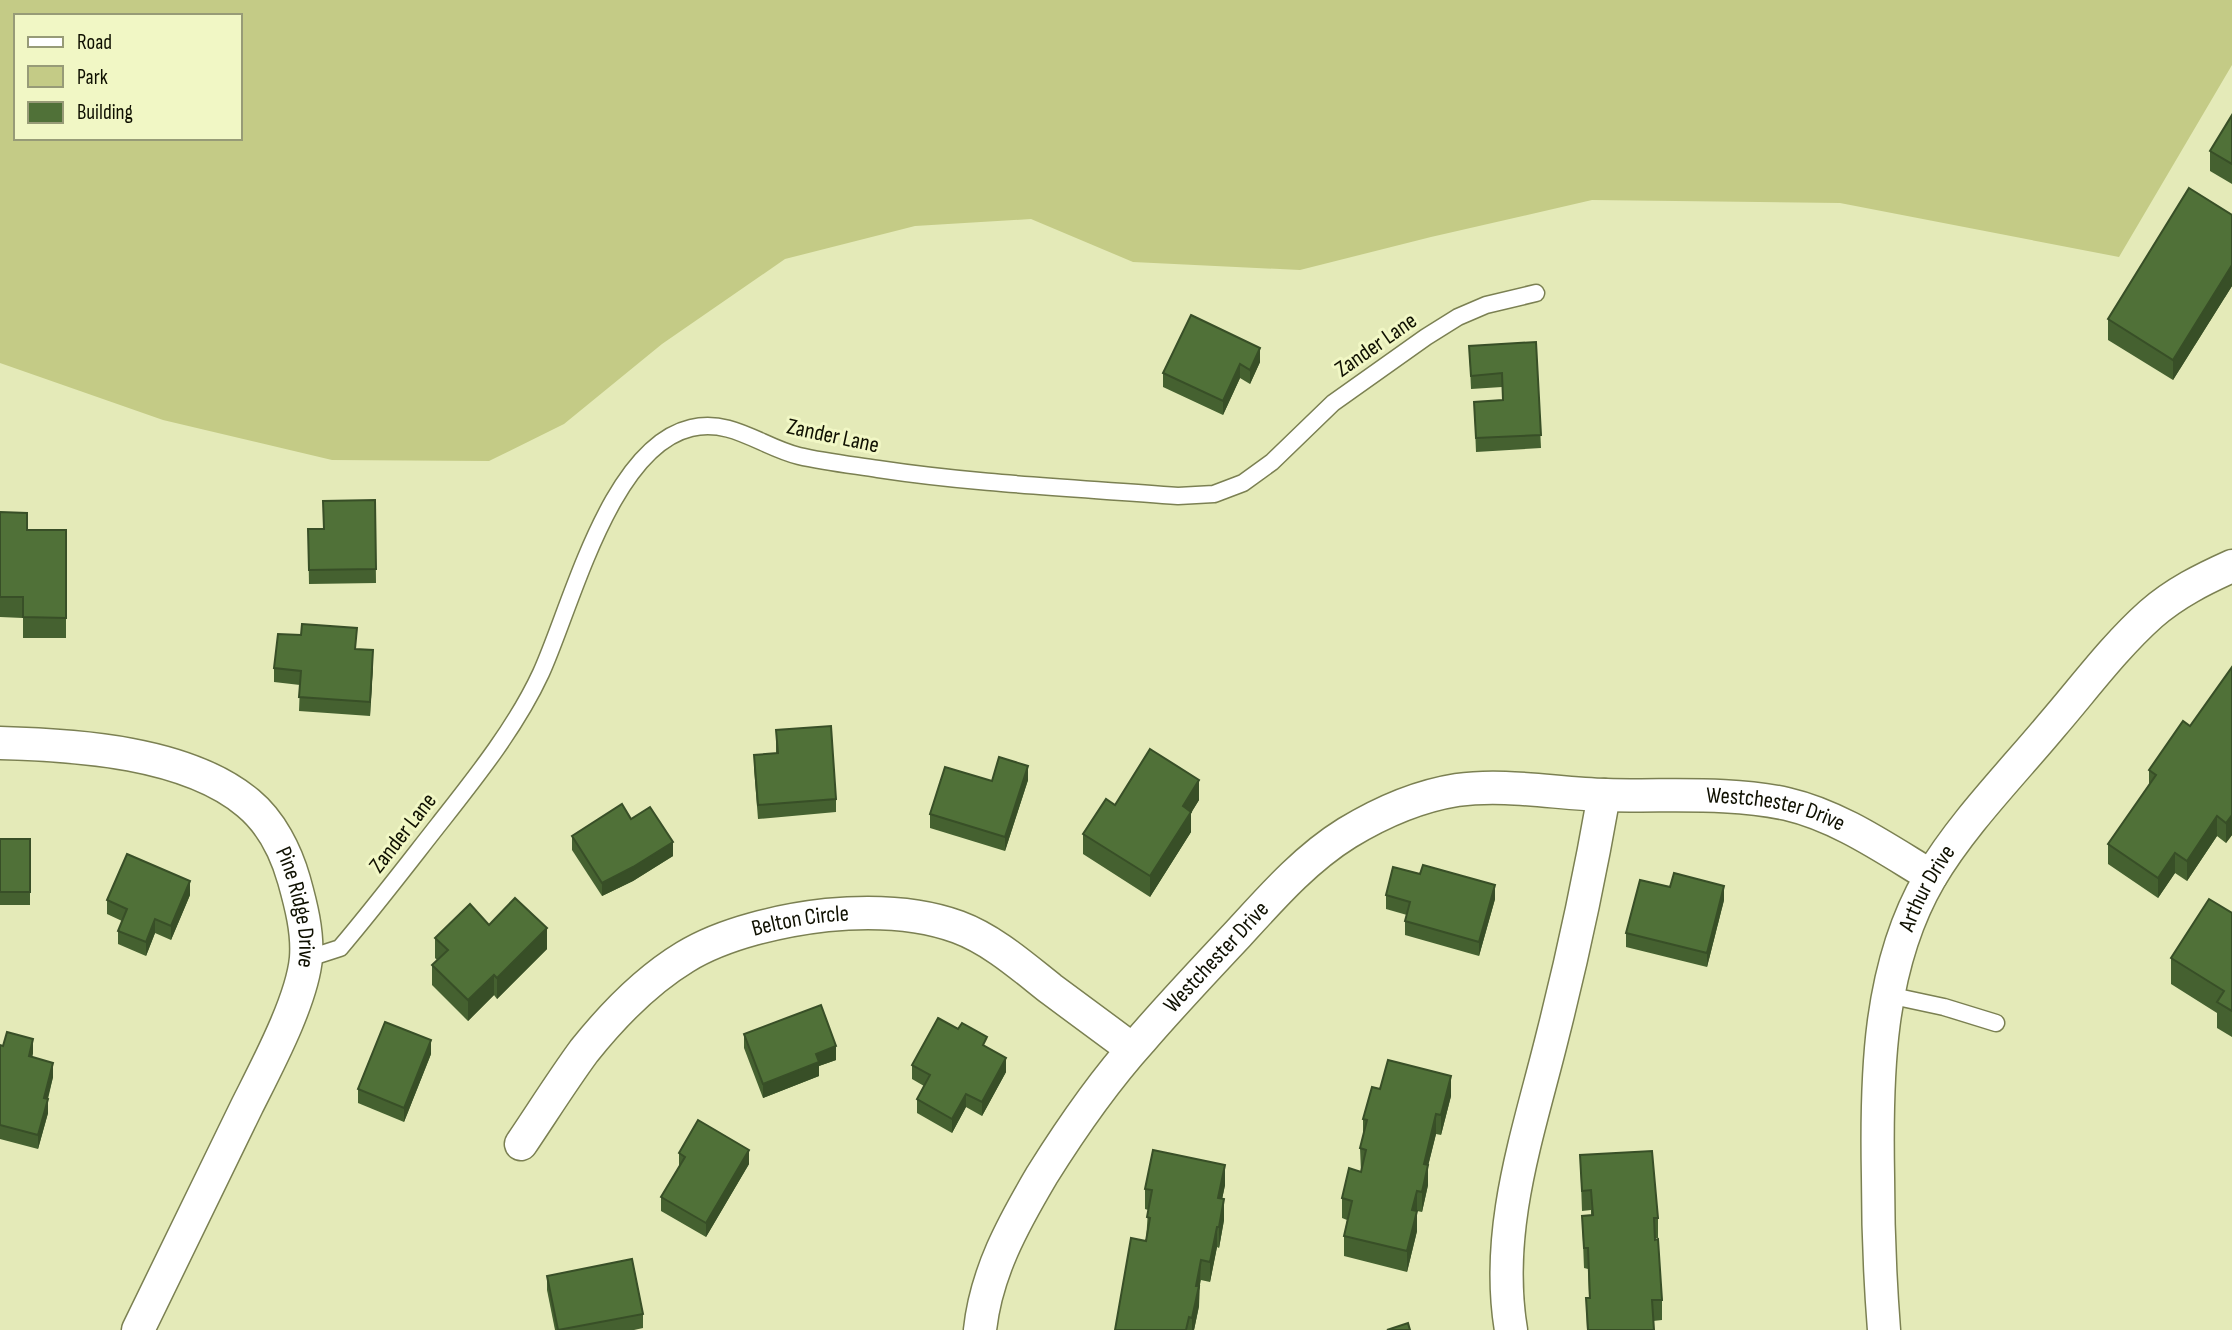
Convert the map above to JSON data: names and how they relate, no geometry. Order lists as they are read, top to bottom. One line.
{"streets":{"street":["Westchester Drive","Arthur Drive","Pine Ridge Drive","Belton Circle"],"lane":["Zander Lane"]},"crossings":[["Zander Lane","Pine Ridge Drive"],["Westchester Drive","Arthur Drive"],["Westchester Drive","Belton Circle"]],"legend":["Road","Park","Building"]}
